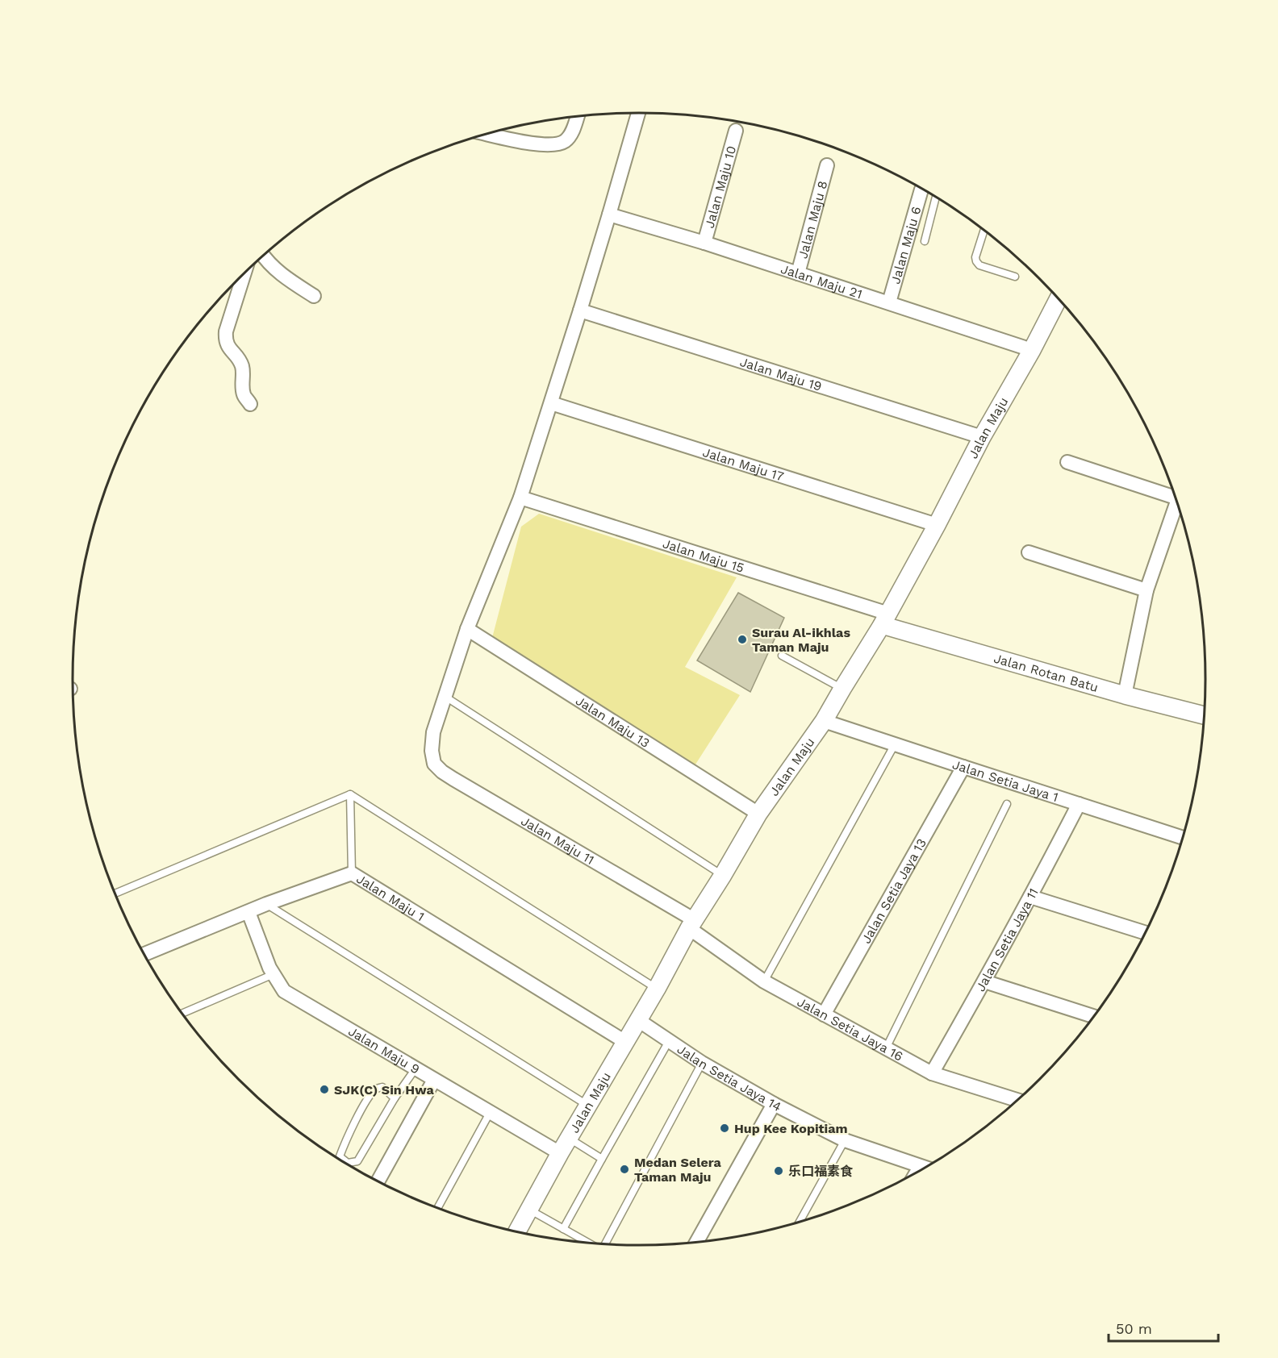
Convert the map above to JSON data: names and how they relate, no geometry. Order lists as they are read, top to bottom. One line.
{"streets":{"street":["Jalan Maju 10","Jalan Maju 8","Jalan Maju 6","Jalan Maju 21","Jalan Maju 19","Jalan Maju","Jalan Maju 17","Jalan Maju 15","Jalan Rotan Batu","Jalan Maju 13","Jalan Setia Jaya 1","Jalan Maju 11","Jalan Setia Jaya 13","Jalan Maju 1","Jalan Setia Jaya 11","Jalan Setia Jaya 16","Jalan Maju 9","Jalan Setia Jaya 14"]},"crossings":[["Jalan Maju 10","Jalan Maju 21"],["Jalan Maju 8","Jalan Maju 21"],["Jalan Maju 6","Jalan Maju 21"],["Jalan Maju 21","Jalan Maju"],["Jalan Maju 19","Jalan Maju"],["Jalan Maju","Jalan Maju 17"],["Jalan Maju","Jalan Maju 15"],["Jalan Maju","Jalan Rotan Batu"],["Jalan Maju","Jalan Maju 13"],["Jalan Maju","Jalan Setia Jaya 1"],["Jalan Maju","Jalan Maju 11"],["Jalan Maju","Jalan Maju 1"],["Jalan Maju","Jalan Setia Jaya 16"],["Jalan Maju","Jalan Maju 9"],["Jalan Maju","Jalan Setia Jaya 14"],["Jalan Maju 15","Jalan Rotan Batu"],["Jalan Setia Jaya 1","Jalan Setia Jaya 13"],["Jalan Setia Jaya 1","Jalan Setia Jaya 11"],["Jalan Maju 11","Jalan Setia Jaya 16"],["Jalan Setia Jaya 13","Jalan Setia Jaya 16"],["Jalan Maju 1","Jalan Maju 9"],["Jalan Setia Jaya 11","Jalan Setia Jaya 16"]],"places":["Surau Al-ikhlas Taman Maju","SJK(C) Sin Hwa","Hup Kee Kopitiam","Medan Selera Taman Maju","乐口福素食"],"scale_bar":"50 m"}
